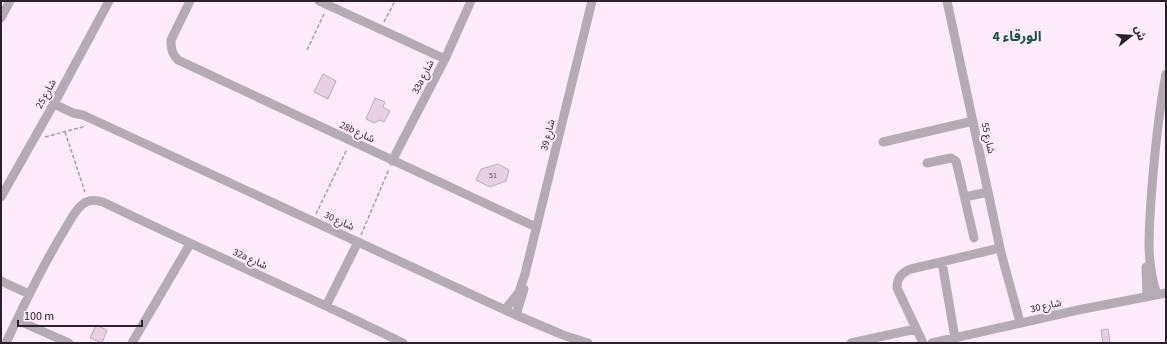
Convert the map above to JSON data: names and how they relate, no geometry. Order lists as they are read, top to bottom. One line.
{"streets":{"street":["33a شارع","شارع 25","28b شارع","شارع 39","شارع 55","شارع 30","32a شارع"]},"crossings":[["33a شارع","28b شارع"],["شارع 25","شارع 30"],["28b شارع","شارع 39"],["شارع 39","شارع 30"],["شارع 55","شارع 30"]],"districts":["الورقاء 4"],"house_numbers":["51"],"scale_bar":"100 m","north":"right"}
